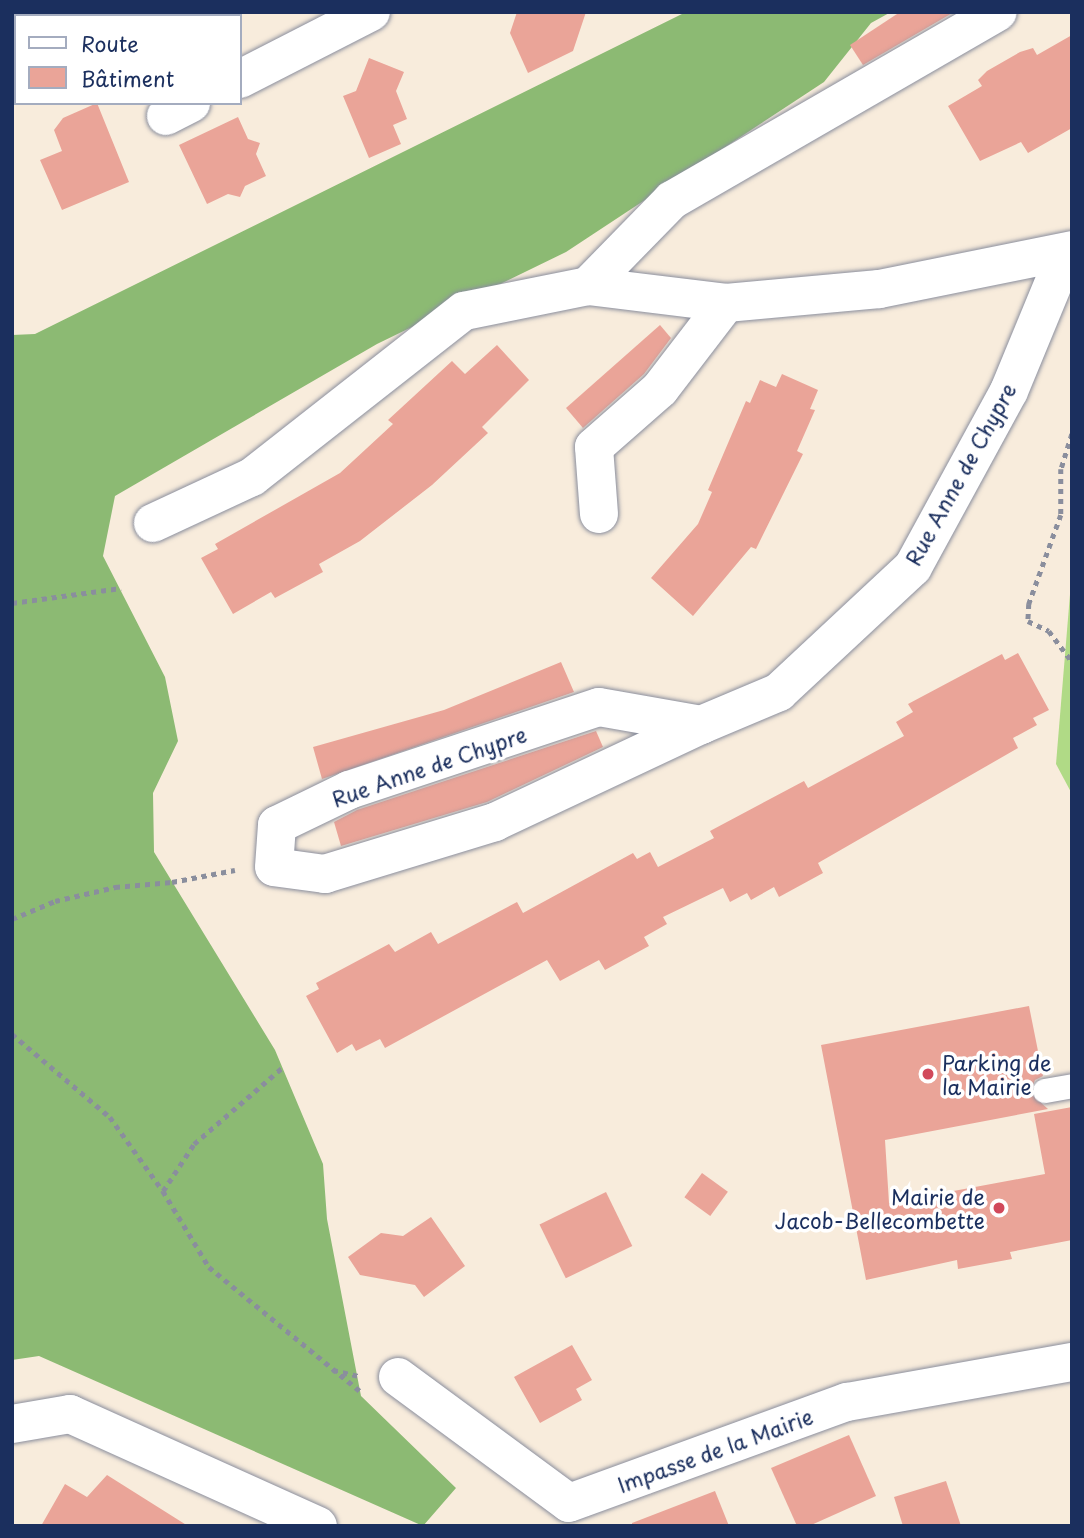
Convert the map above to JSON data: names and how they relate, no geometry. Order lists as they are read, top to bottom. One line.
{"streets":{"street":["Rue Anne de Chypre","Impasse de la Mairie"]},"places":["Parking de la Mairie","Mairie de Jacob-Bellecombette"],"legend":["Route","Bâtiment"]}
